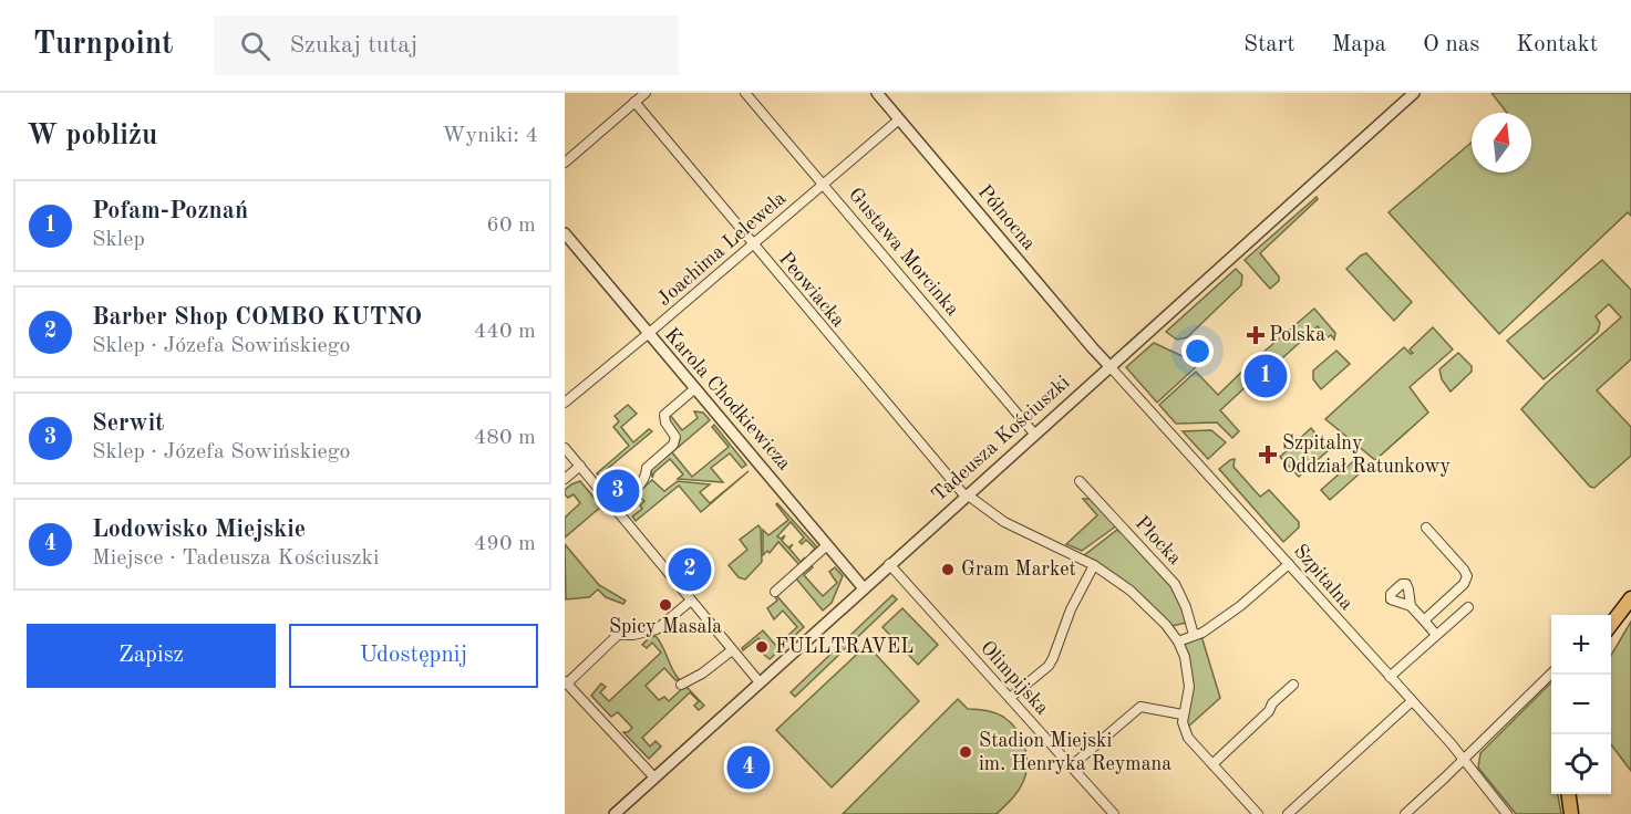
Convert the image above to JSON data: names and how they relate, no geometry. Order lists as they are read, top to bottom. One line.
{"streets":{"street":["Północna","Joachima Lelewela","Gustawa Morcinka","Peowiacka","Karola Chodkiewicza","Tadeusza Kościuszki","Płocka","Szpitalna","Olimpijska"]},"crossings":[["Północna","Joachima Lelewela"],["Północna","Tadeusza Kościuszki"],["Północna","Szpitalna"],["Joachima Lelewela","Gustawa Morcinka"],["Joachima Lelewela","Peowiacka"],["Joachima Lelewela","Karola Chodkiewicza"],["Gustawa Morcinka","Tadeusza Kościuszki"],["Peowiacka","Tadeusza Kościuszki"],["Karola Chodkiewicza","Tadeusza Kościuszki"],["Tadeusza Kościuszki","Szpitalna"],["Tadeusza Kościuszki","Olimpijska"]],"places":{"health":["Polska","Szpitalny Oddział Ratunkowy"],"other":["Gram Market","Spicy Masala","FULLTRAVEL","Stadion Miejski im. Henryka Reymana"]},"north":"top","page":{"header":"Turnpoint","search":"Szukaj tutaj","nav":["Start","Mapa","O nas","Kontakt"],"heading":["W pobliżu","Wyniki: 4"],"list":[{"mark":"1","name":"Pofam-Poznań","note":"Sklep","value":"60 m"},{"mark":"2","name":"Barber Shop COMBO KUTNO","note":"Sklep · Józefa Sowińskiego","value":"440 m"},{"mark":"3","name":"Serwit","note":"Sklep · Józefa Sowińskiego","value":"480 m"},{"mark":"4","name":"Lodowisko Miejskie","note":"Miejsce · Tadeusza Kościuszki","value":"490 m"}],"pins":["1","3","2","4"],"buttons":["Zapisz","Udostępnij"],"map_buttons":["+","−"]}}
